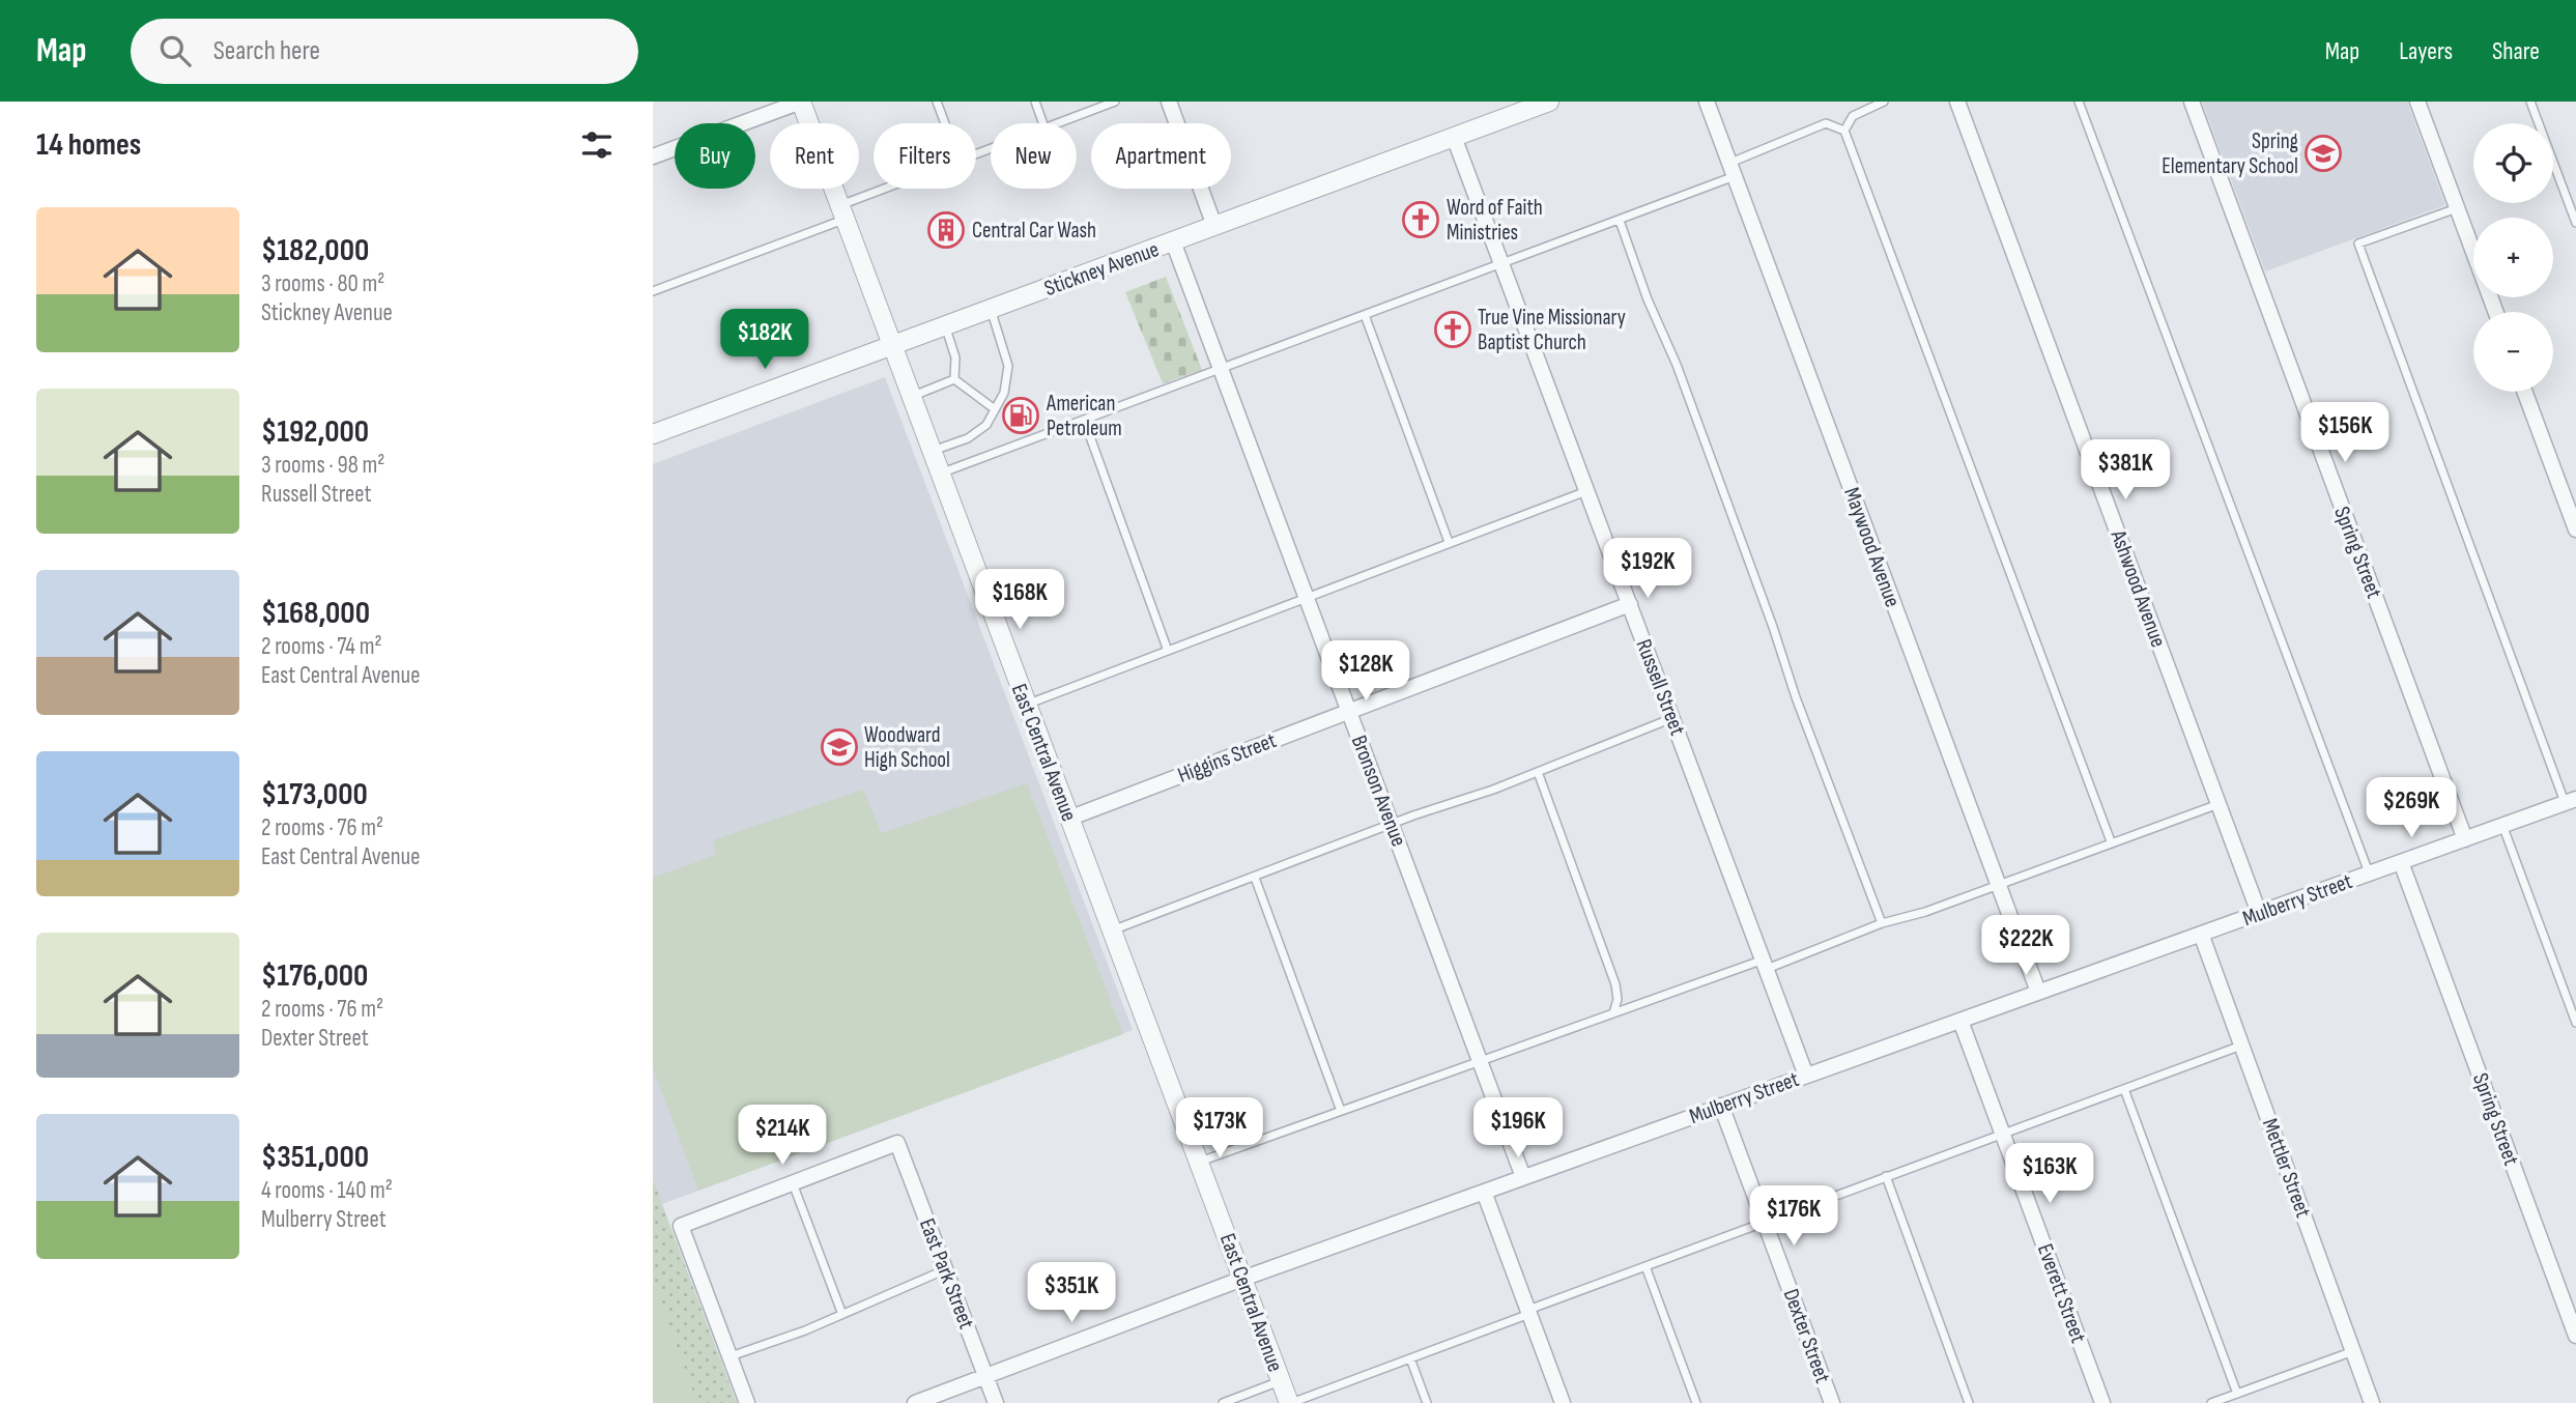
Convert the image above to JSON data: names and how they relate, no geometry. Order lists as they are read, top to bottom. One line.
{"streets":{"street":["Stickney Avenue","Maywood Avenue","Spring Street","Ashwood Avenue","Russell Street","East Central Avenue","Higgins Street","Bronson Avenue","Mulberry Street","Mettler Street","East Park Street","Everett Street","Dexter Street"]},"crossings":[["Stickney Avenue","Russell Street"],["Stickney Avenue","East Central Avenue"],["Stickney Avenue","Bronson Avenue"],["Maywood Avenue","Mulberry Street"],["Spring Street","Mulberry Street"],["Ashwood Avenue","Mulberry Street"],["Russell Street","Higgins Street"],["Russell Street","Mulberry Street"],["East Central Avenue","Higgins Street"],["East Central Avenue","Mulberry Street"],["Higgins Street","Bronson Avenue"],["Bronson Avenue","Mulberry Street"],["Mulberry Street","Mettler Street"],["Mulberry Street","East Park Street"],["Mulberry Street","Everett Street"],["Mulberry Street","Dexter Street"]],"places":{"school or university":["Spring Elementary School","Woodward High School"],"church":["Word of Faith Ministries","True Vine Missionary Baptist Church"],"building":["Central Car Wash"],"fuel station":["American Petroleum"]},"page":{"header":"Map","search":"Search here","nav":["Map","Layers","Share"],"heading":"14 homes","map_buttons":["+","−"],"chip":["Buy","Rent","Filters","New","Apartment"],"list":[{"name":"$182,000","note":"3 rooms · 80 m² · Stickney Avenue"},{"name":"$192,000","note":"3 rooms · 98 m² · Russell Street"},{"name":"$168,000","note":"2 rooms · 74 m² · East Central Avenue"},{"name":"$173,000","note":"2 rooms · 76 m² · East Central Avenue"},{"name":"$176,000","note":"2 rooms · 76 m² · Dexter Street"},{"name":"$351,000","note":"4 rooms · 140 m² · Mulberry Street"}],"price":["$182K","$156K","$381K","$192K","$168K","$128K","$269K","$222K","$173K","$196K","$214K","$163K","$176K","$351K"]}}
